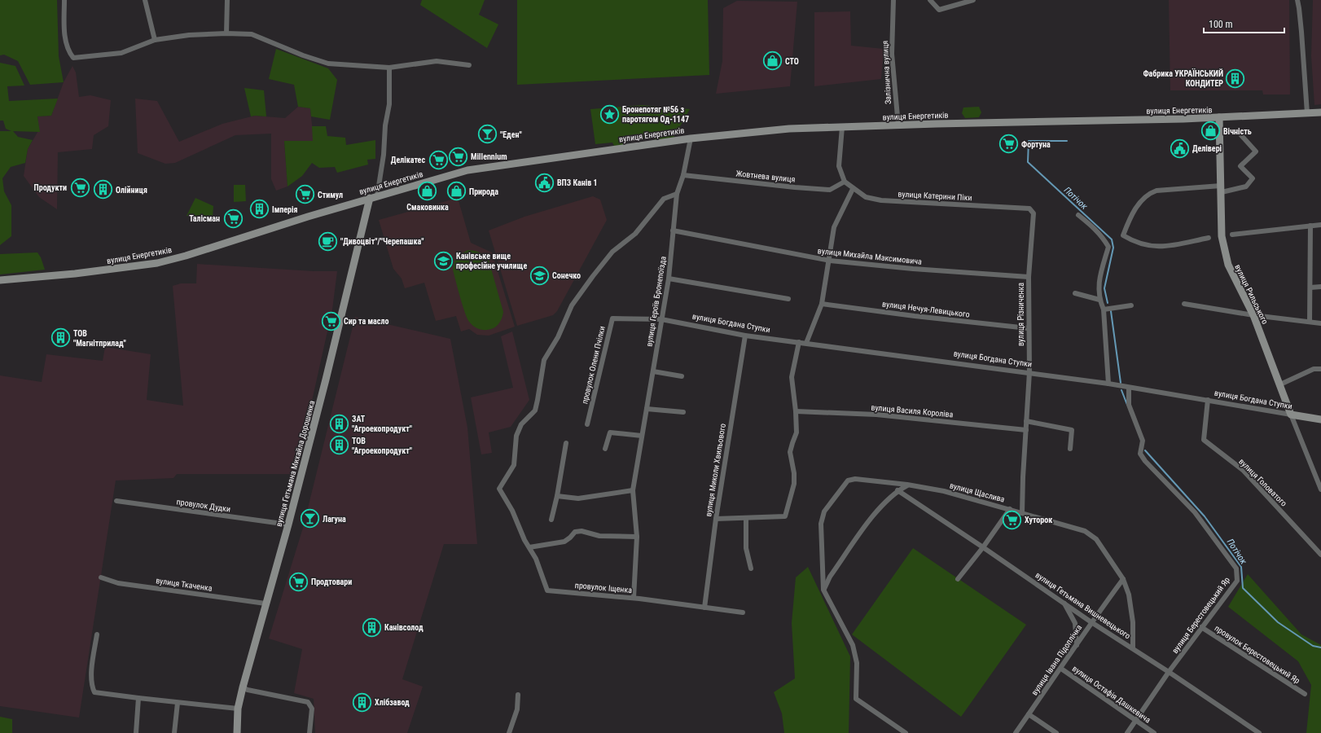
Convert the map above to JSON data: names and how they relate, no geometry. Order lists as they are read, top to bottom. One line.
{"streets":{"main road":["вулиця Енергетиків","вулиця Рильського","вулиця Богдана Ступки","вулиця Гетьмана Михайла Дорошенка"],"street":["Залізнична вулиця","Жовтнева вулиця","вулиця Катерини Піки","вулиця Михайла Максимовича","вулиця Героїв Бронепоїзда","вулиця Нечуя-Левицького","вулиця Різниченка","провулок Олени Пчілки","вулиця Василя Короліва","вулиця Миколи Хвильового","вулиця Головатого","вулиця Щаслива","провулок Дудки","вулиця Ткаченка","провулок Іщенка","вулиця Гетьмана Вишневецького","вулиця Берестовецький Яр","провулок Берестовецький Яр","вулиця Івана Підоплічка","вулиця Остафія Дашкевича"]},"crossings":[["Залізнична вулиця","вулиця Енергетиків"],["вулиця Енергетиків","вулиця Рильського"],["вулиця Енергетиків","вулиця Героїв Бронепоїзда"],["вулиця Енергетиків","вулиця Гетьмана Михайла Дорошенка"],["Жовтнева вулиця","вулиця Катерини Піки"],["Жовтнева вулиця","вулиця Героїв Бронепоїзда"],["вулиця Катерини Піки","вулиця Різниченка"],["вулиця Михайла Максимовича","вулиця Героїв Бронепоїзда"],["вулиця Михайла Максимовича","вулиця Різниченка"],["вулиця Рильського","вулиця Богдана Ступки"],["вулиця Героїв Бронепоїзда","вулиця Богдана Ступки"],["вулиця Героїв Бронепоїзда","провулок Олени Пчілки"],["вулиця Героїв Бронепоїзда","провулок Іщенка"],["вулиця Нечуя-Левицького","вулиця Різниченка"],["вулиця Різниченка","вулиця Богдана Ступки"],["вулиця Різниченка","вулиця Василя Короліва"],["вулиця Різниченка","вулиця Щаслива"],["вулиця Богдана Ступки","провулок Олени Пчілки"],["вулиця Богдана Ступки","вулиця Миколи Хвильового"],["вулиця Богдана Ступки","вулиця Головатого"],["вулиця Богдана Ступки","вулиця Берестовецький Яр"],["вулиця Гетьмана Михайла Дорошенка","провулок Дудки"],["вулиця Гетьмана Михайла Дорошенка","вулиця Ткаченка"],["вулиця Миколи Хвильового","провулок Іщенка"],["вулиця Щаслива","вулиця Гетьмана Вишневецького"],["вулиця Щаслива","вулиця Івана Підоплічка"],["вулиця Гетьмана Вишневецького","вулиця Берестовецький Яр"],["вулиця Гетьмана Вишневецького","вулиця Івана Підоплічка"],["вулиця Берестовецький Яр","провулок Берестовецький Яр"],["вулиця Берестовецький Яр","вулиця Остафія Дашкевича"],["вулиця Івана Підоплічка","вулиця Остафія Дашкевича"]],"water":["Потічок"],"places":{"shop":["СТО","Вічність","Смаковинка","Природа"],"building":["Фабрика УКРАЇНСЬКИЙ КОНДИТЕР","Олійниця","Імперія","ТОВ \"Магнітприлад\"","ЗАТ \"Агроекопродукт\"","ТОВ \"Агроекопродукт\"","Канівсолод","Хлібзавод"],"place":["Бронепотяг №56 з паротягом Од-1147"],"bar":["\"Еден\"","Лагуна"],"supermarket":["Фортуна","Millennium","Делікатес","Продукти","Стимул","Талісман","Сир та масло","Хуторок","Продтовари"],"public building":["Делівері","ВПЗ Канів 1"],"cafe":["\"Дивоцвіт\"/\"Черепашка\""],"school or university":["Канівське вище професійне училище","Сонечко"]},"scale_bar":"100 m"}
